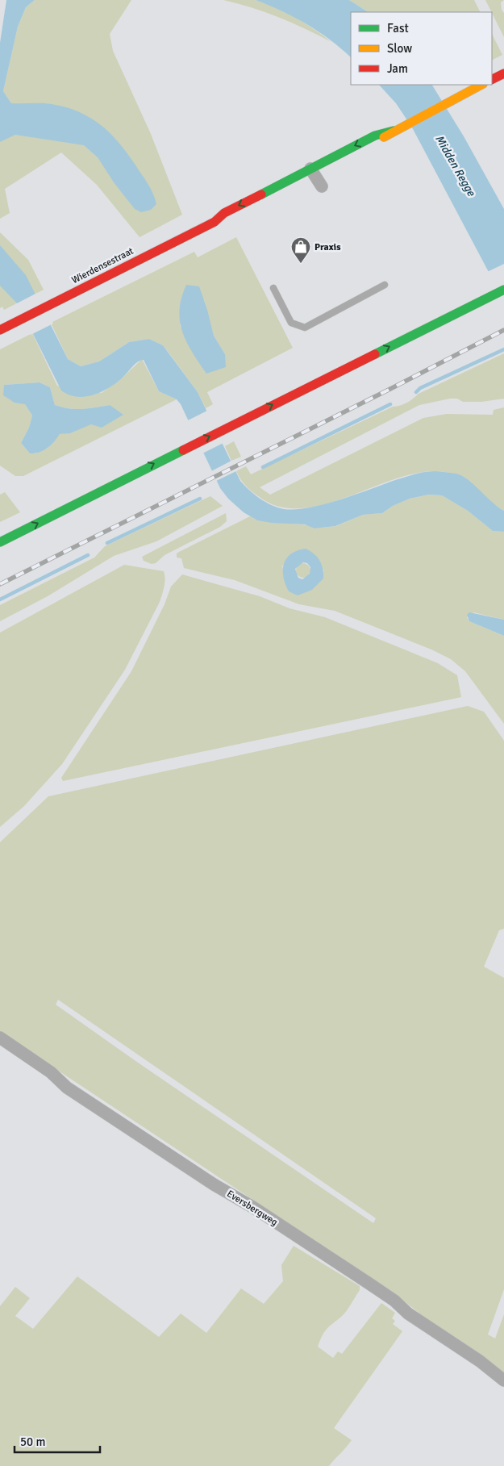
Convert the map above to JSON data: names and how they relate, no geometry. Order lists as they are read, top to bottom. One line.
{"streets":{"street":["Wierdensestraat","Eversbergweg"]},"water":["Midden Regge"],"places":{"shop":["Praxis"]},"legend":["Fast","Slow","Jam"],"scale_bar":"50 m"}
